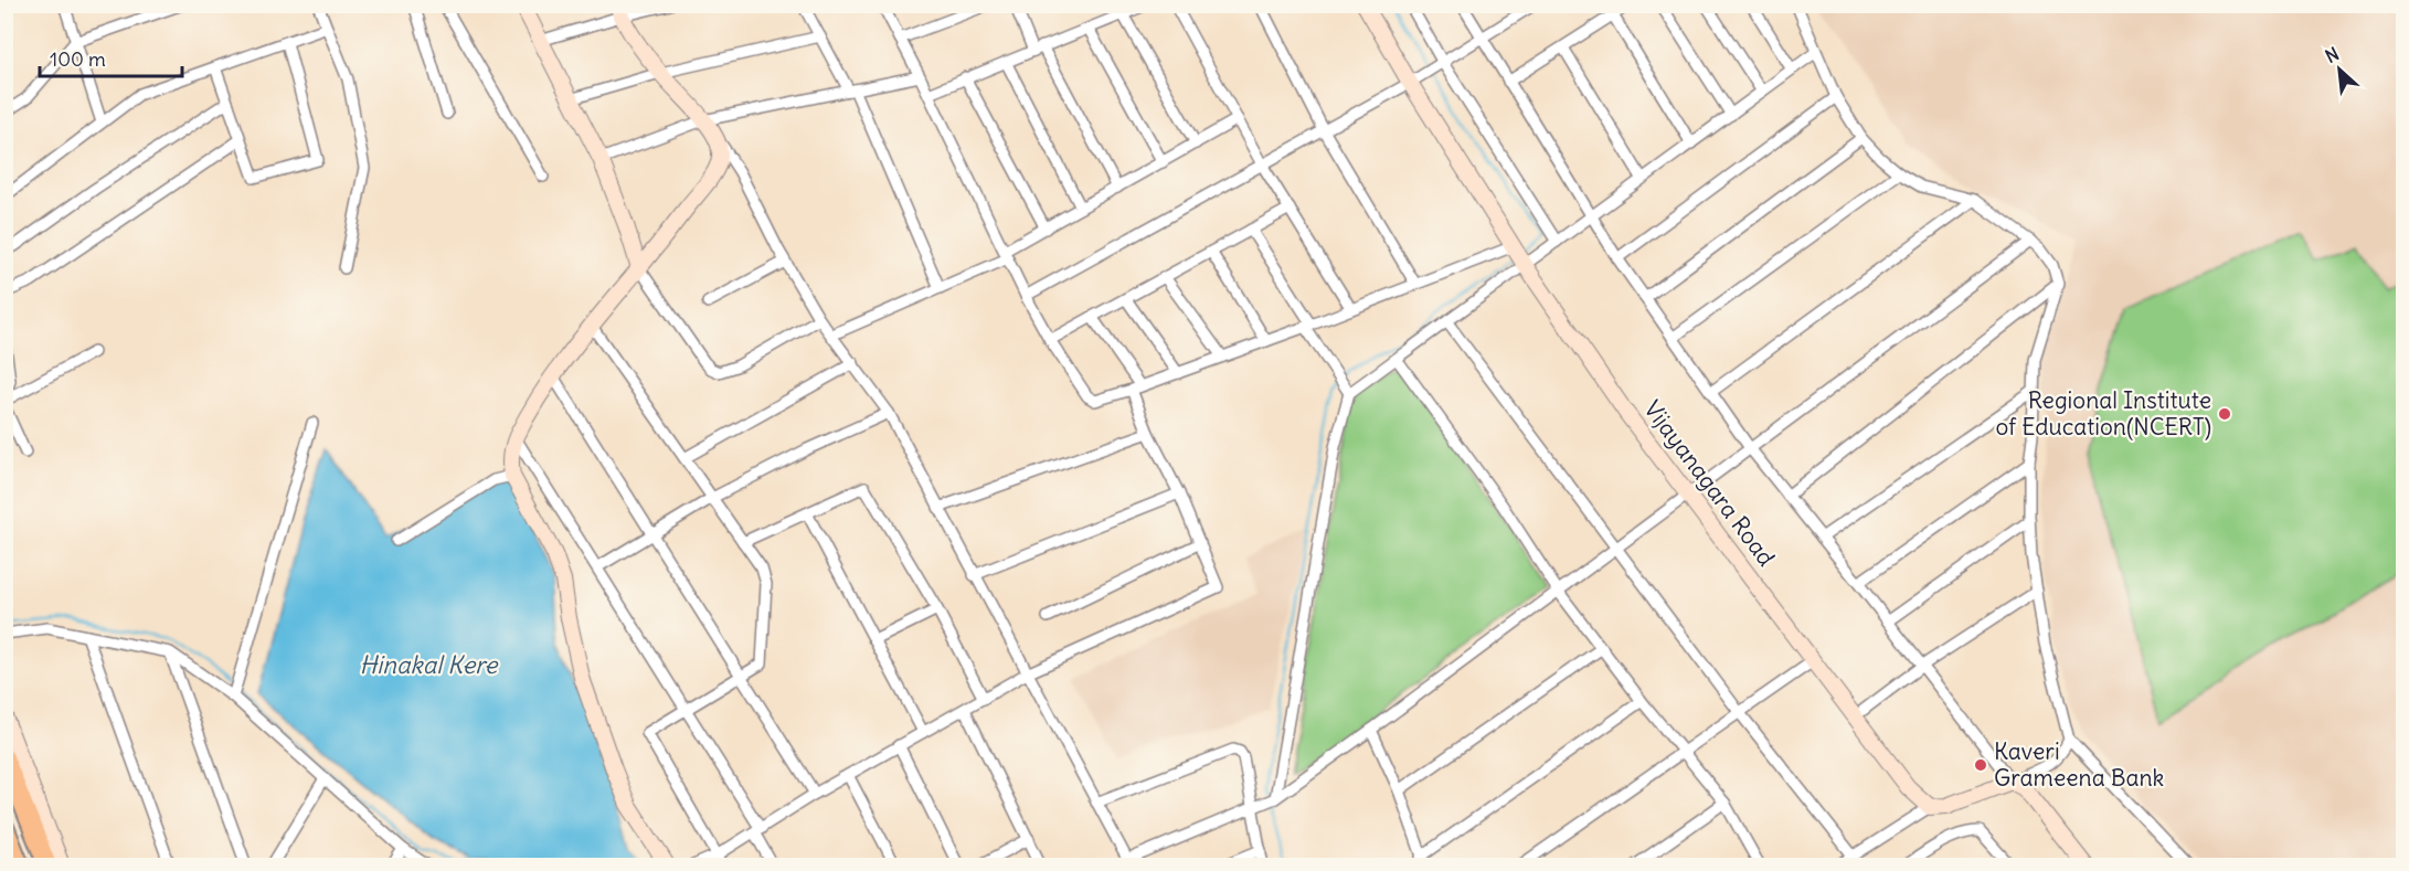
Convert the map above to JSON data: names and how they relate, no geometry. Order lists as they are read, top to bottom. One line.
{"streets":{"street":["Vijayanagara Road"]},"water":["Hinakal Kere"],"places":["Regional Institute of Education(NCERT)","Kaveri Grameena Bank"],"scale_bar":"100 m","north":"top left"}
